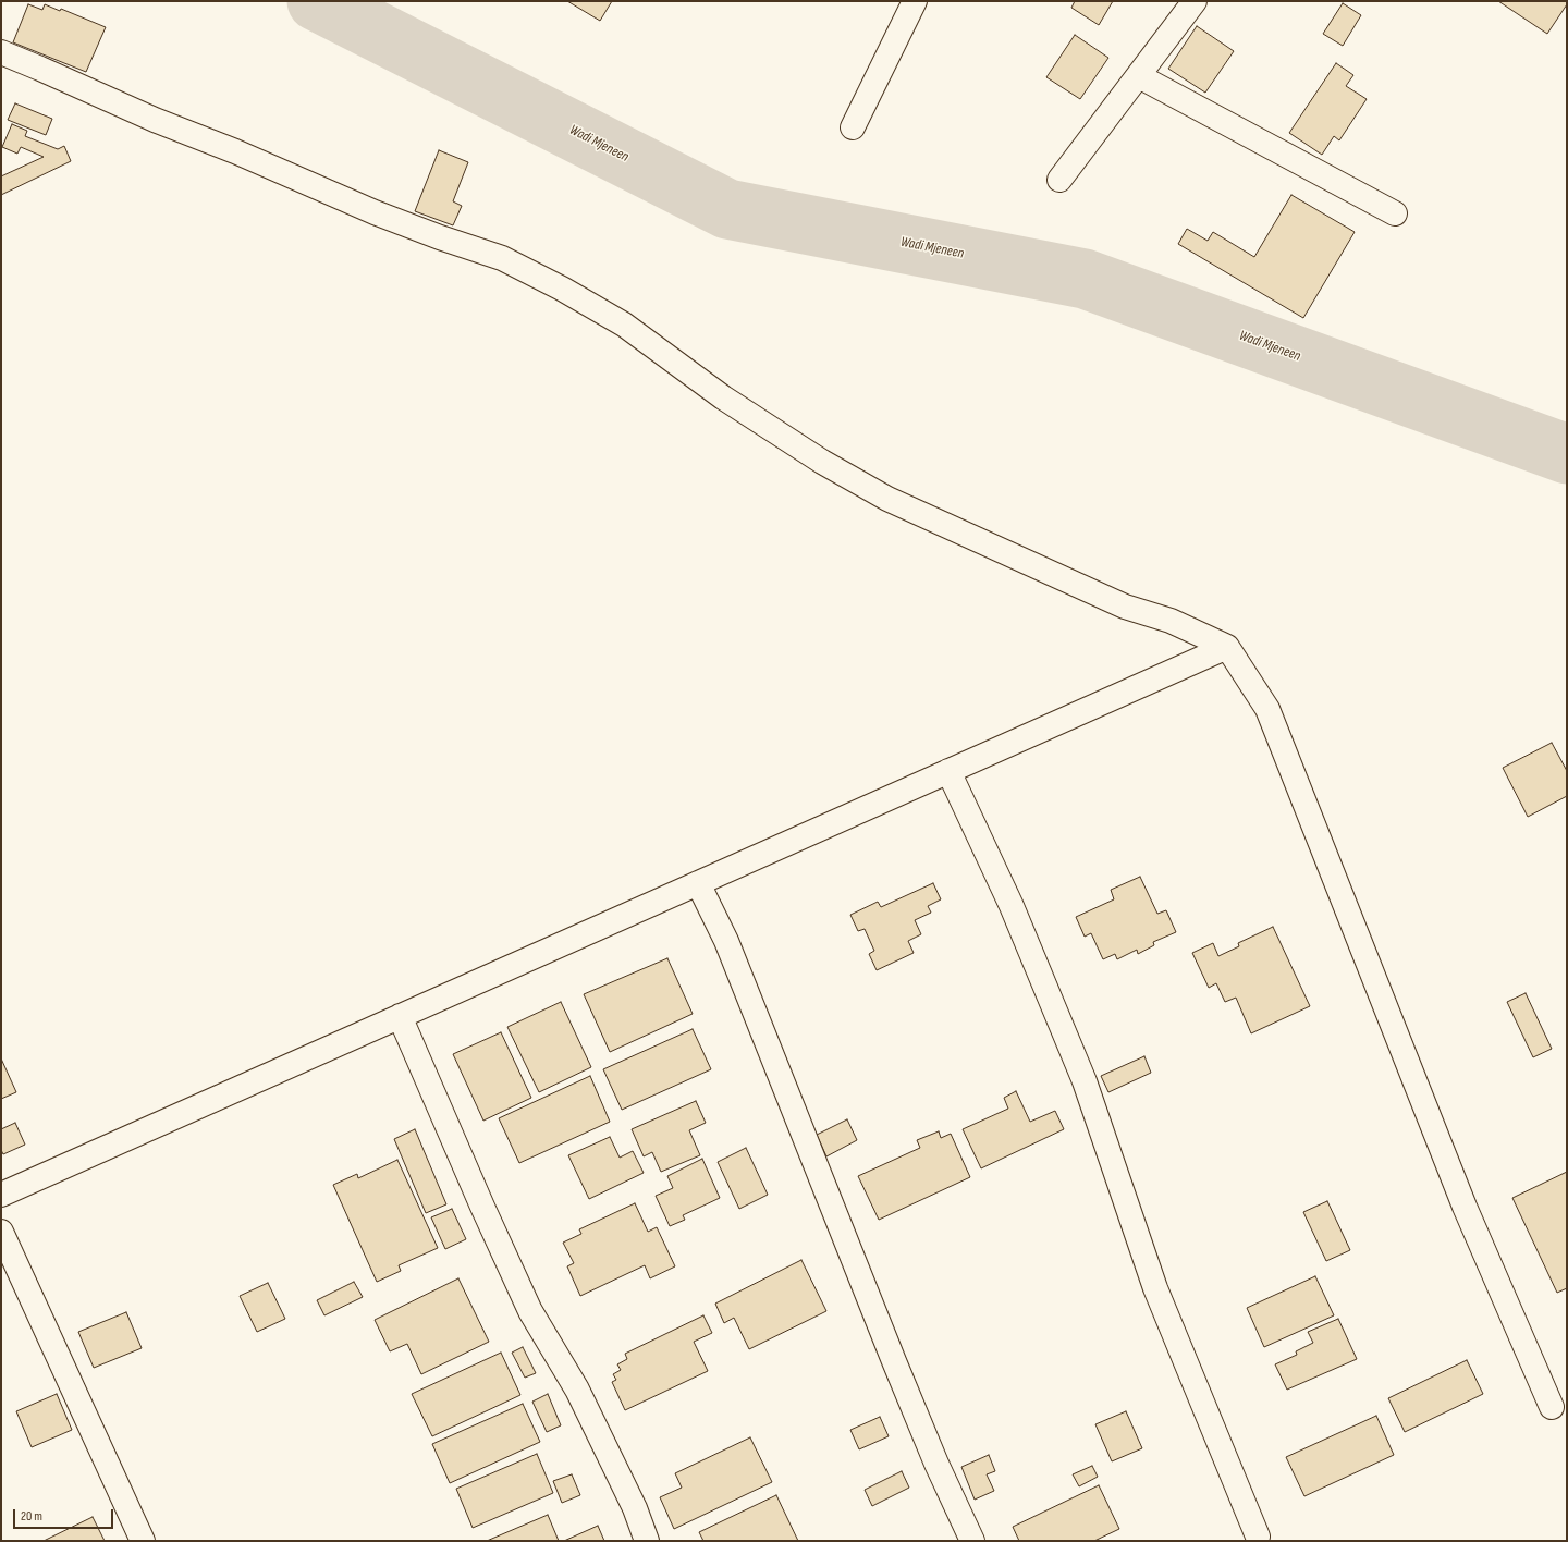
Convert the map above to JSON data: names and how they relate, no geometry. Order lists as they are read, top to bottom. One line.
{"water":["Wadi Mjeneen"],"scale_bar":"20 m"}
